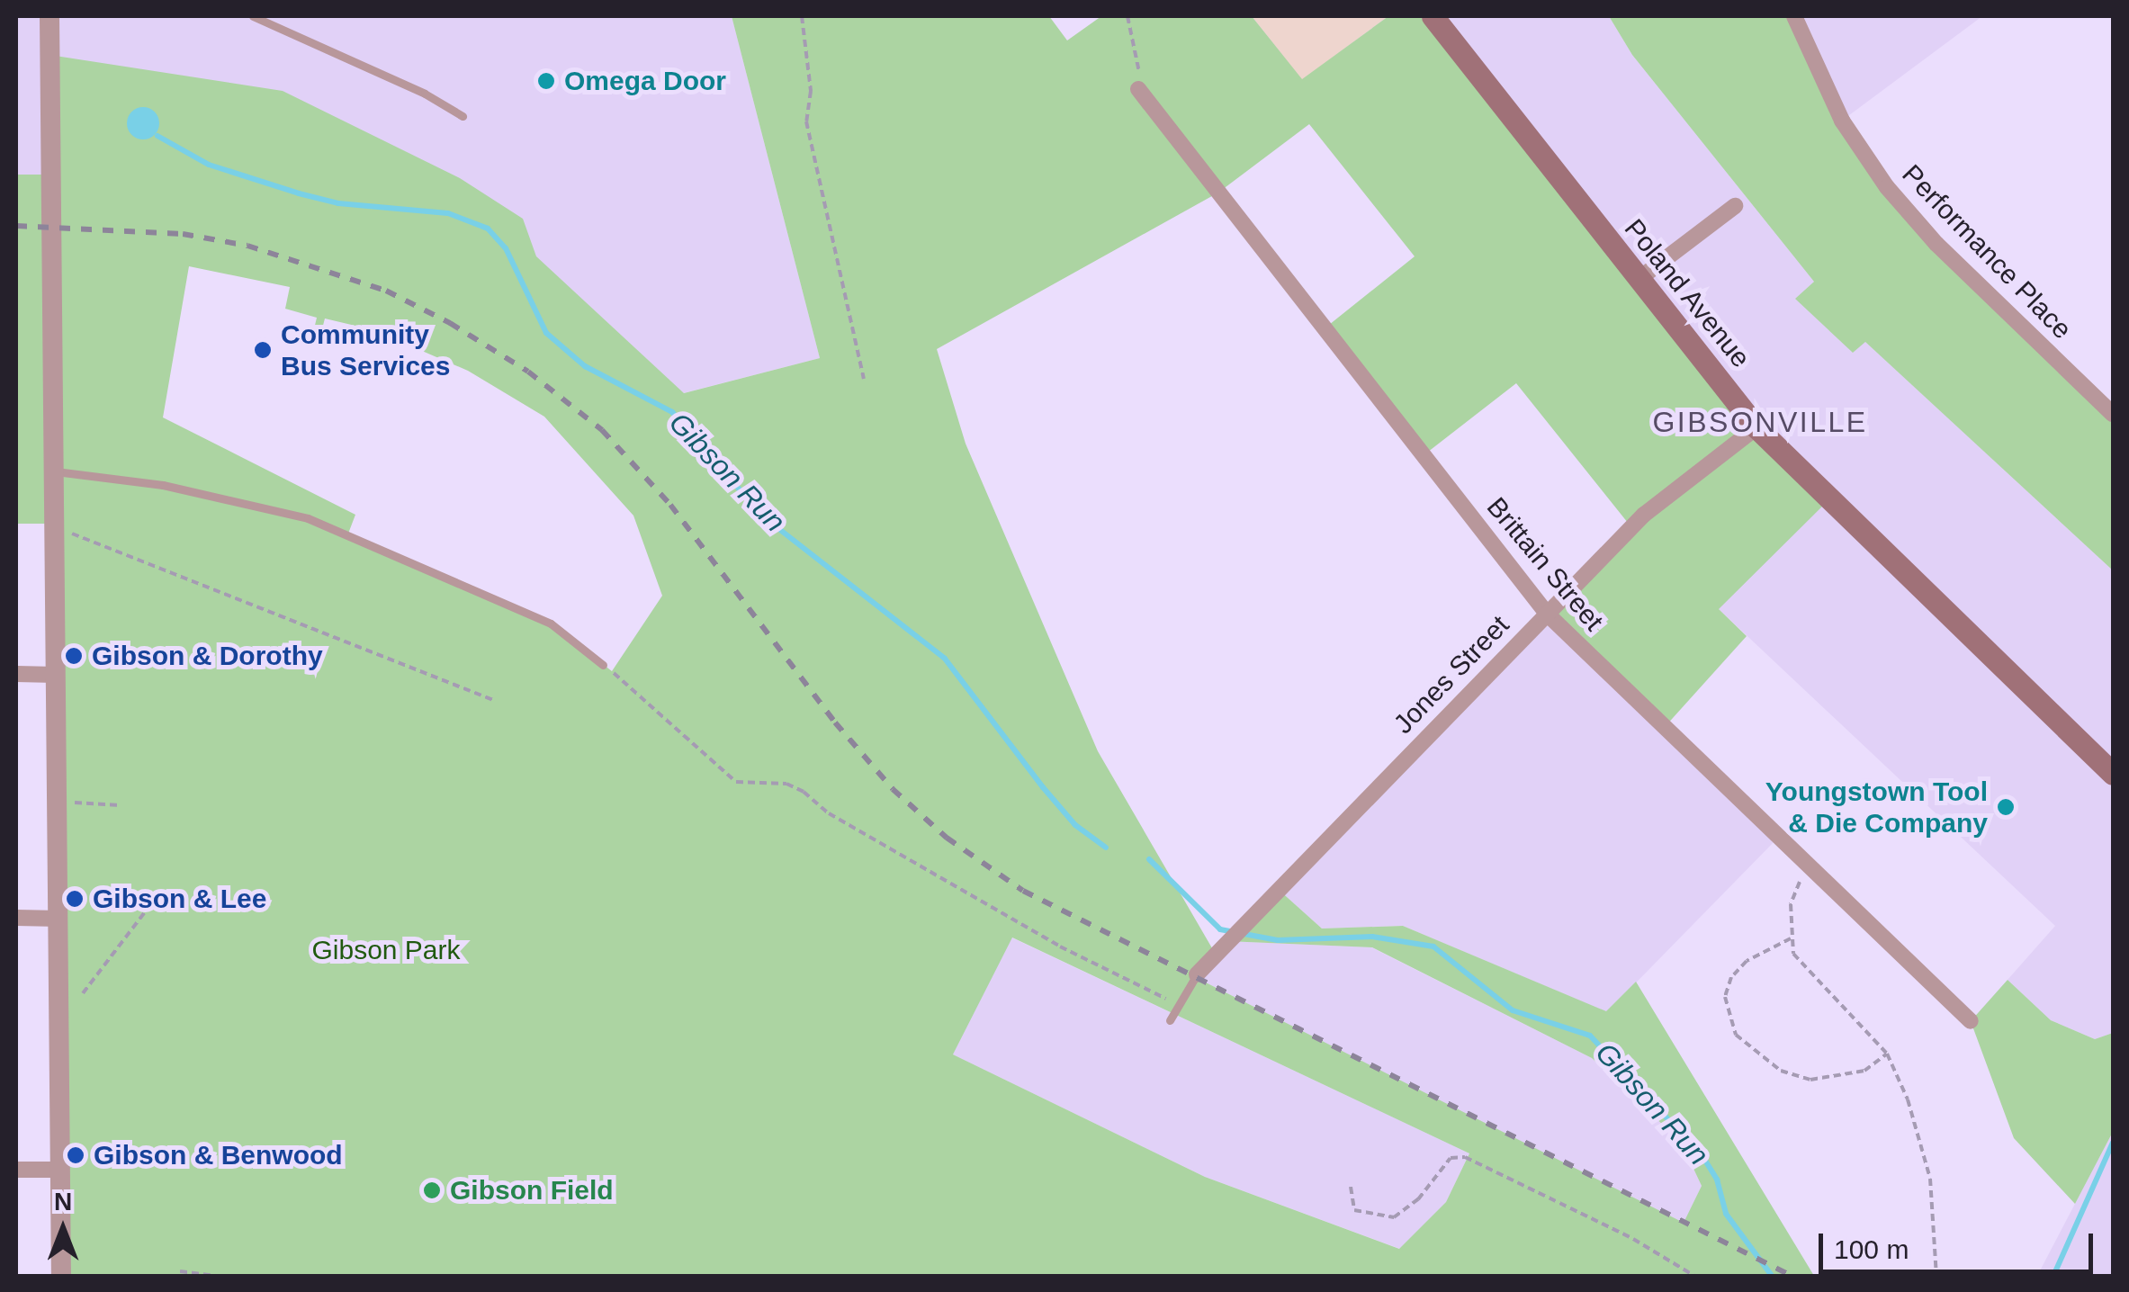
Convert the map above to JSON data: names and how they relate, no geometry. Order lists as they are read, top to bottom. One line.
{"streets":{"main road":["Poland Avenue"],"street":["Performance Place","Brittain Street","Jones Street"]},"crossings":[["Poland Avenue","Jones Street"],["Brittain Street","Jones Street"]],"districts":["GIBSONVILLE"],"water":["Gibson Run"],"parks":["Gibson Park"],"places":["Omega Door","Community Bus Services","Gibson & Dorothy","Youngstown Tool & Die Company","Gibson & Lee","Gibson & Benwood","Gibson Field"],"scale_bar":"100 m","north":"top"}
